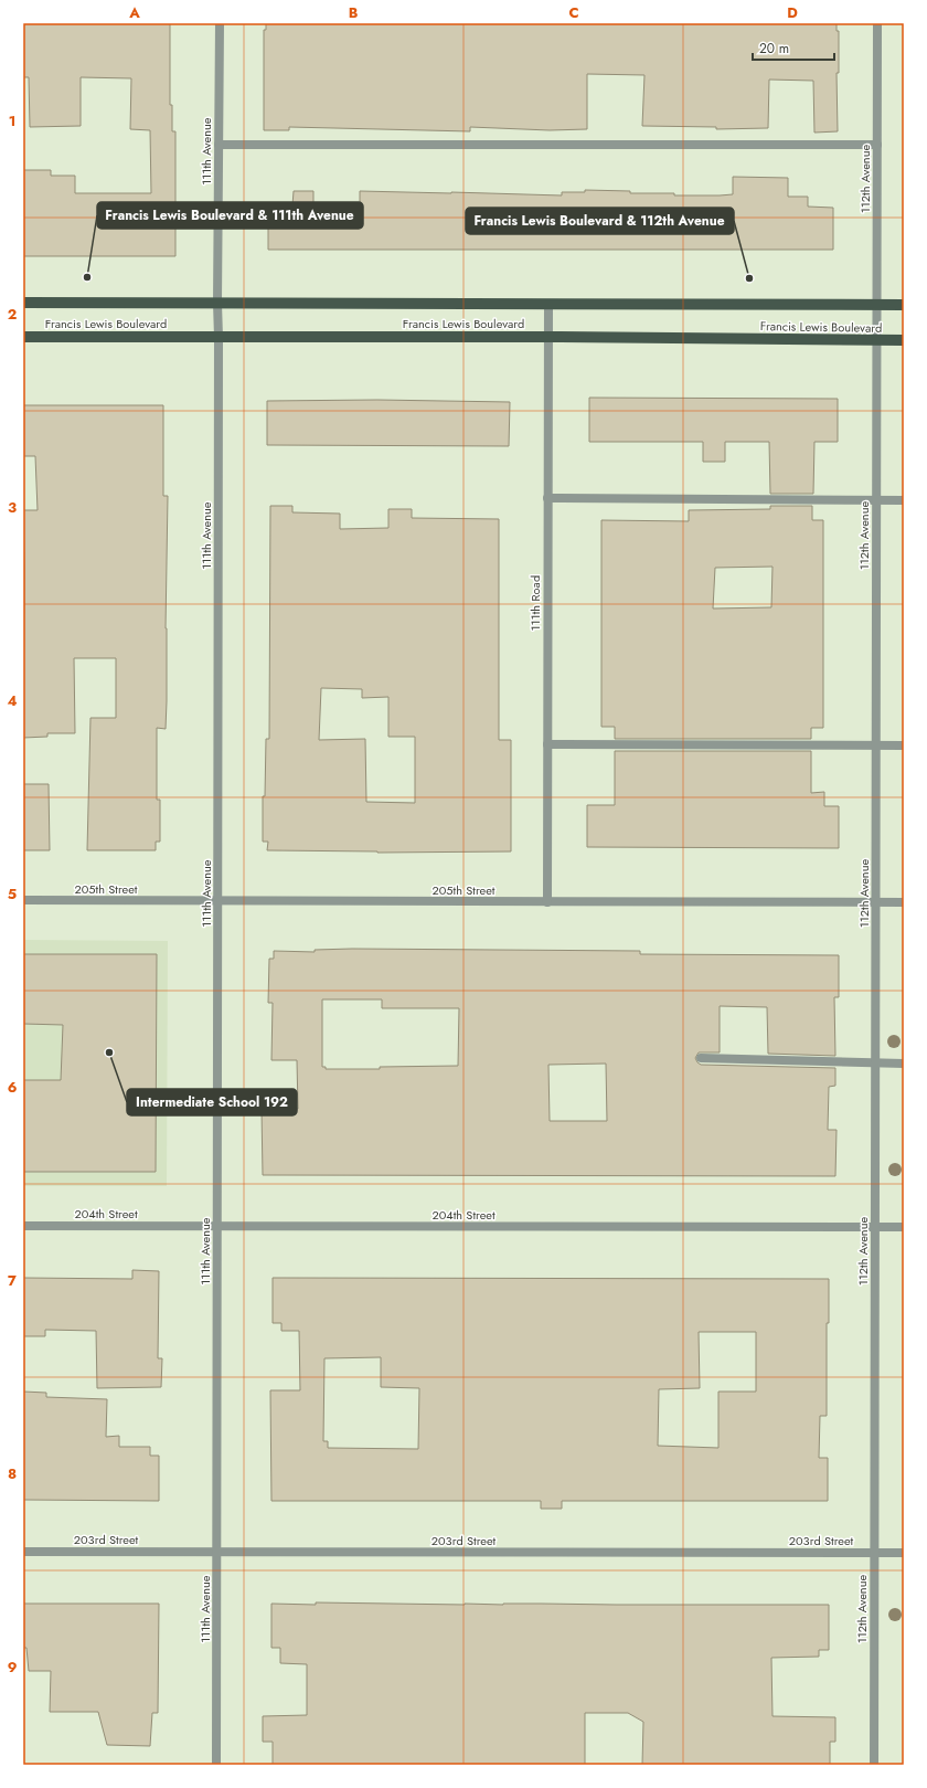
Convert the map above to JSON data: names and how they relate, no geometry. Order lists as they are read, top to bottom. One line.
{"streets":{"main road":["Francis Lewis Boulevard"],"street":["111th Avenue","112th Avenue","111th Road","205th Street","204th Street","203rd Street"]},"crossings":[["111th Avenue","Francis Lewis Boulevard"],["111th Avenue","205th Street"],["111th Avenue","204th Street"],["111th Avenue","203rd Street"],["112th Avenue","Francis Lewis Boulevard"],["112th Avenue","205th Street"],["112th Avenue","204th Street"],["112th Avenue","203rd Street"],["Francis Lewis Boulevard","111th Road"],["111th Road","205th Street"]],"places":["Francis Lewis Boulevard & 111th Avenue","Francis Lewis Boulevard & 112th Avenue","Intermediate School 192"],"scale_bar":"20 m","grid":{"columns":["A","B","C","D"],"rows":["1","2","3","4","5","6","7","8","9"]}}
